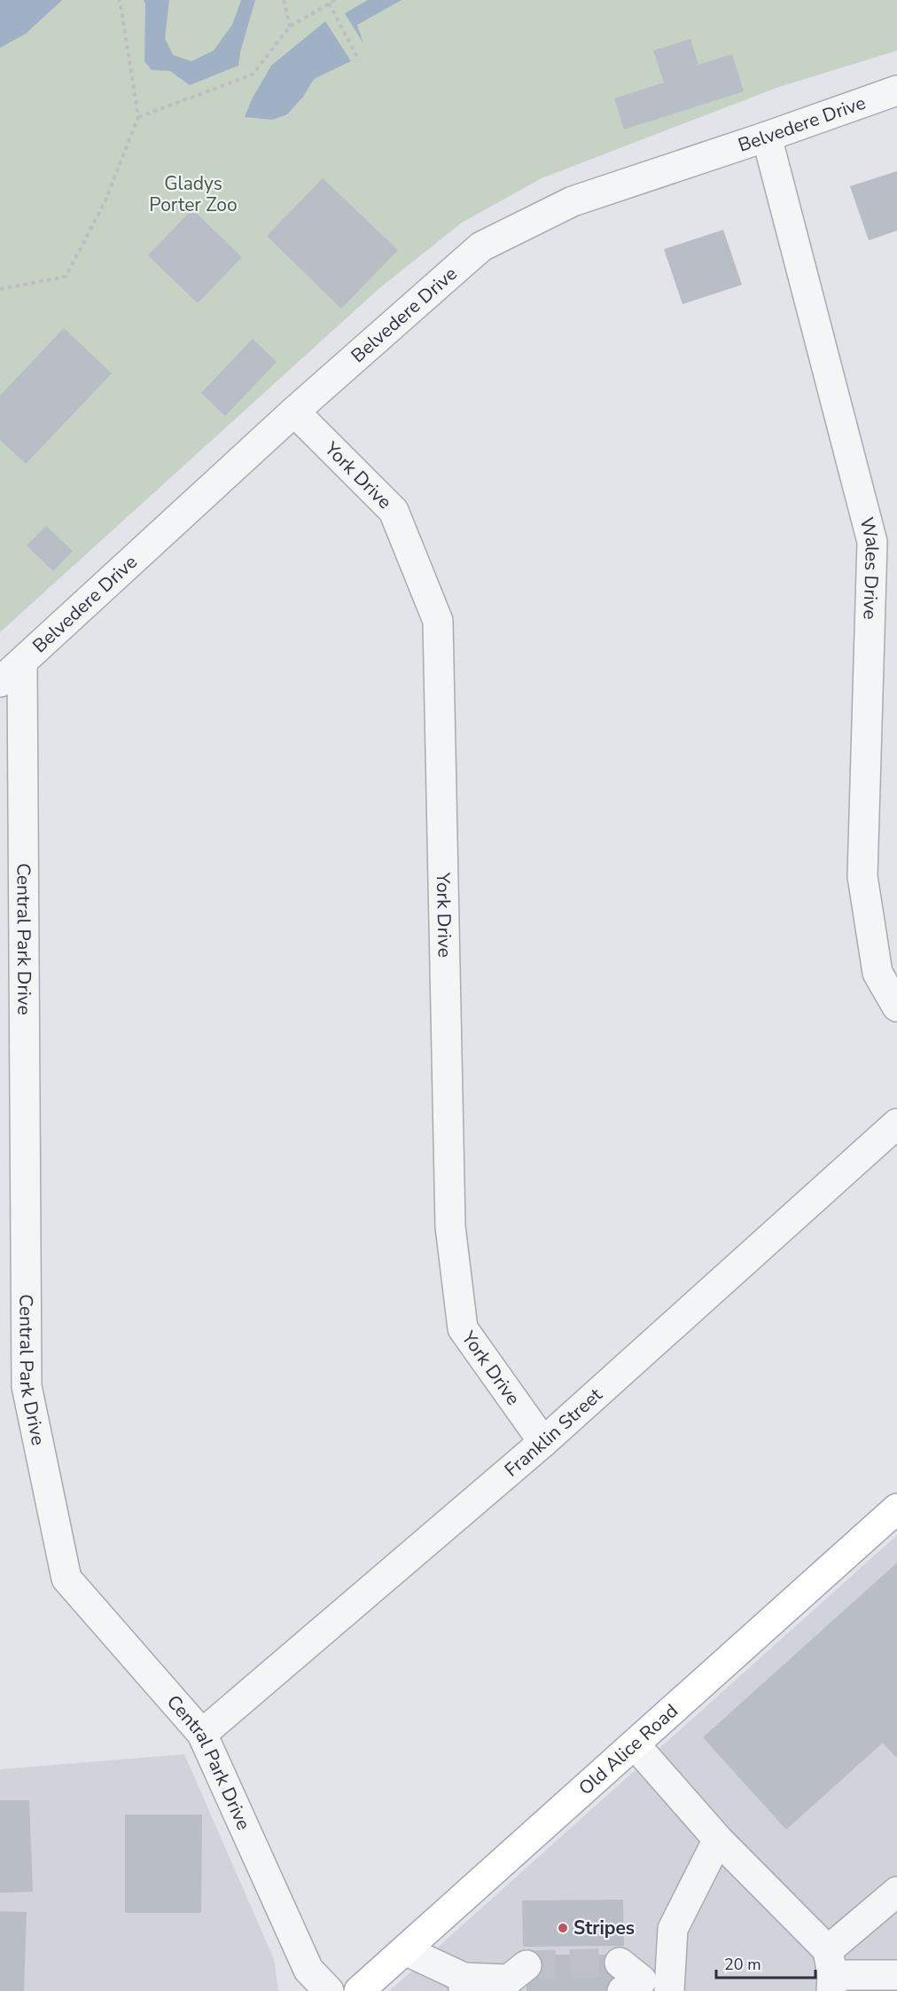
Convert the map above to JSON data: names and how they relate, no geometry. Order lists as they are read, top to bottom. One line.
{"streets":{"main road":["Old Alice Road"],"street":["Belvedere Drive","York Drive","Wales Drive","Central Park Drive","Franklin Street"]},"crossings":[["Belvedere Drive","York Drive"],["Belvedere Drive","Wales Drive"],["Belvedere Drive","Central Park Drive"],["York Drive","Franklin Street"],["Central Park Drive","Franklin Street"]],"parks":["Gladys Porter Zoo"],"places":["Stripes"],"scale_bar":"20 m"}
